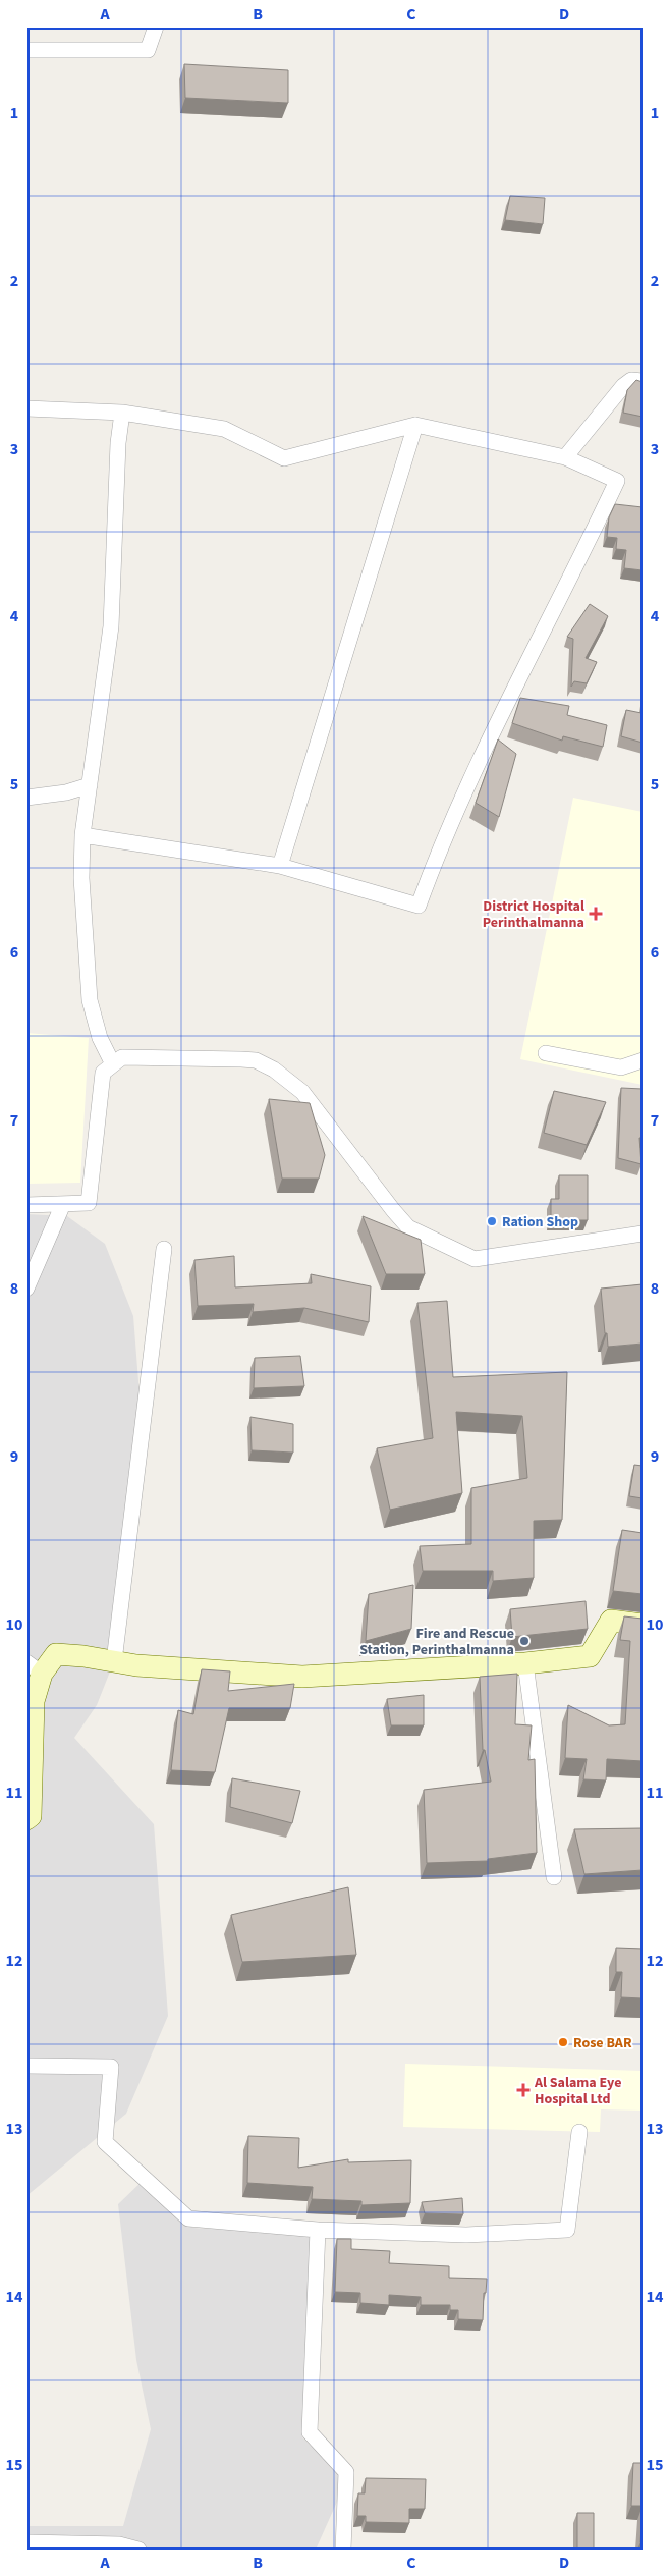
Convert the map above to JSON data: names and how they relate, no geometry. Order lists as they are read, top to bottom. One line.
{"places":{"health":["District Hospital Perinthalmanna","Al Salama Eye Hospital Ltd"],"other":["Ration Shop","Fire and Rescue Station, Perinthalmanna","Rose BAR"]},"grid":{"columns":["A","B","C","D"],"rows":["1","2","3","4","5","6","7","8","9","10","11","12","13","14","15"]}}
